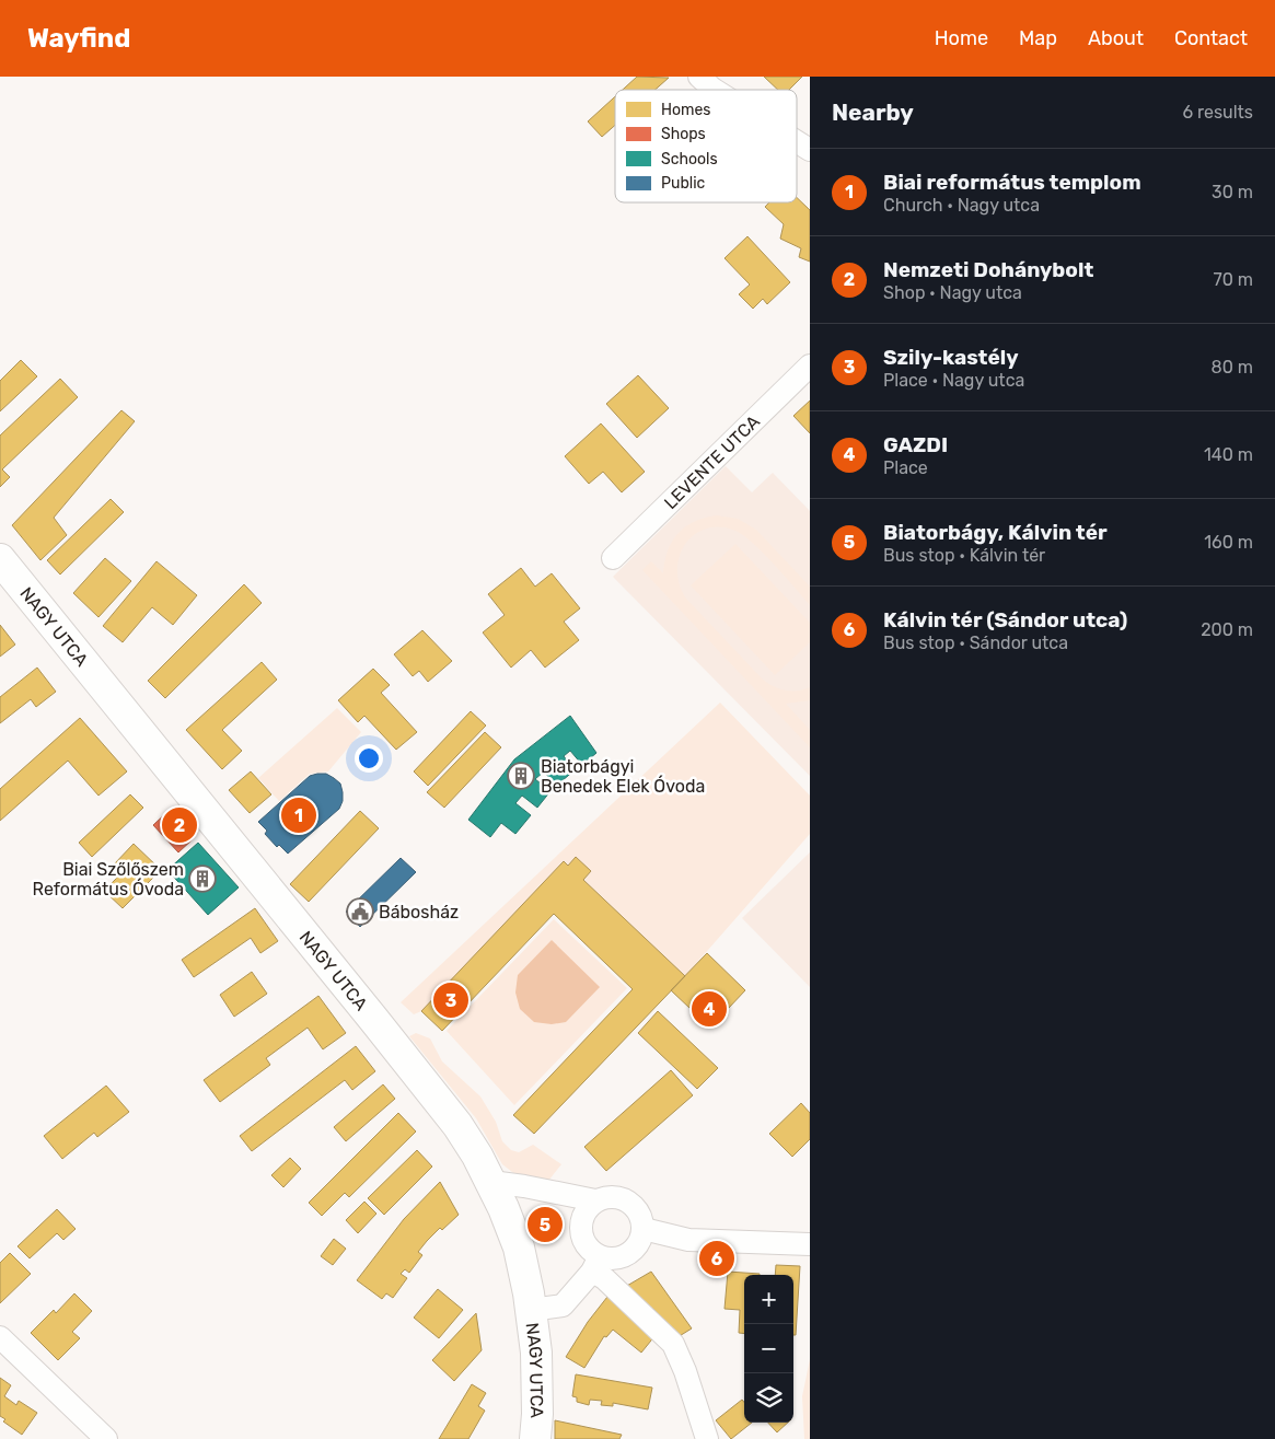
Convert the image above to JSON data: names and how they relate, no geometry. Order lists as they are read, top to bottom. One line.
{"streets":{"main road":["NAGY UTCA"],"street":["LEVENTE UTCA"]},"places":{"building":["Biatorbágyi Benedek Elek Óvoda","Biai Szőlőszem Református Óvoda"],"public building":["Bábosház"]},"legend":["Homes","Shops","Schools","Public"],"page":{"header":"Wayfind","nav":["Home","Map","About","Contact"],"heading":["Nearby","6 results"],"list":[{"mark":"1","name":"Biai református templom","note":"Church · Nagy utca","value":"30 m"},{"mark":"2","name":"Nemzeti Dohánybolt","note":"Shop · Nagy utca","value":"70 m"},{"mark":"3","name":"Szily-kastély","note":"Place · Nagy utca","value":"80 m"},{"mark":"4","name":"GAZDI","note":"Place","value":"140 m"},{"mark":"5","name":"Biatorbágy, Kálvin tér","note":"Bus stop · Kálvin tér","value":"160 m"},{"mark":"6","name":"Kálvin tér (Sándor utca)","note":"Bus stop · Sándor utca","value":"200 m"}],"pins":["1","2","3","4","5","6"],"map_buttons":["+","−"]}}
